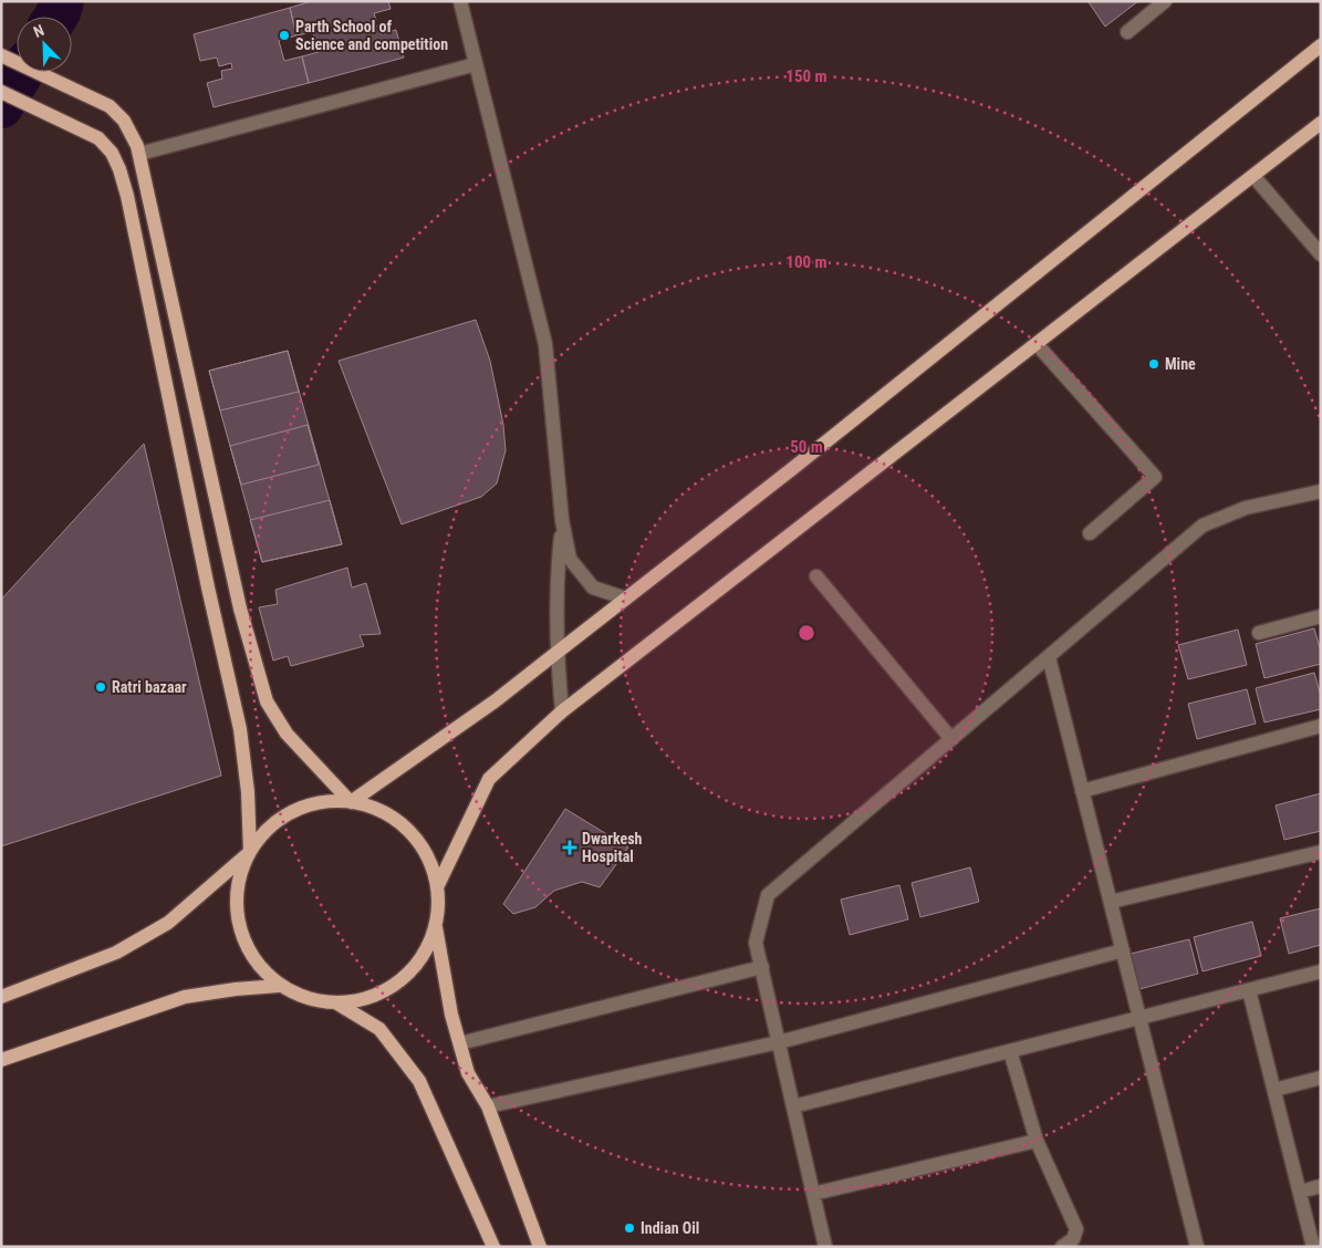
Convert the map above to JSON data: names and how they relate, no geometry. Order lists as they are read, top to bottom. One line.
{"places":{"other":["Parth School of Science and competition","Mine","Ratri bazaar","Indian Oil"],"health":["Dwarkesh Hospital"]},"north":"top left","rings":["150 m","100 m","50 m"]}
